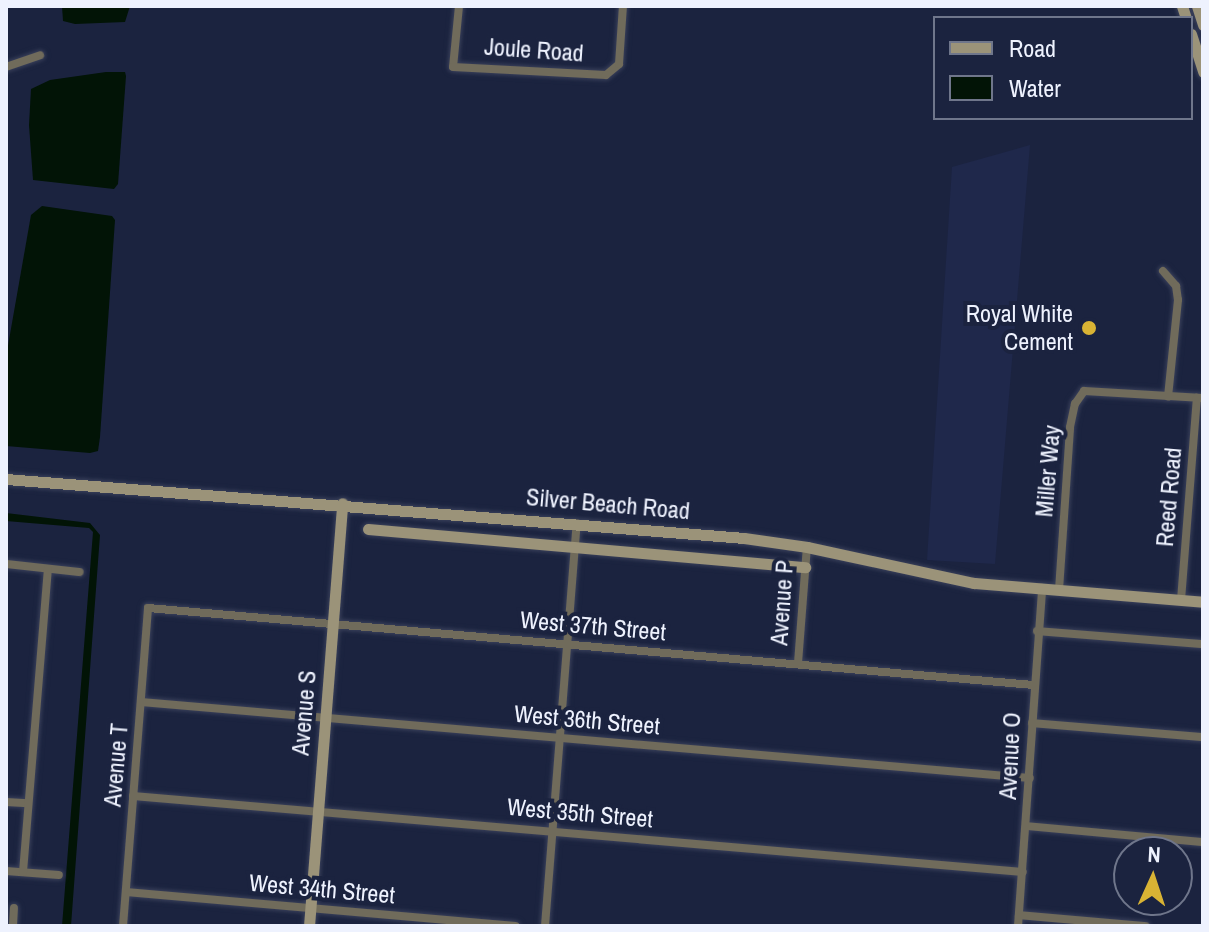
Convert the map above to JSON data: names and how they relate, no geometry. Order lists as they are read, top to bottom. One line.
{"streets":{"street":["Joule Road","Miller Way","Reed Road","Silver Beach Road","Avenue P","West 37th Street","Avenue S","West 36th Street","Avenue O","Avenue T","West 35th Street","West 34th Street"]},"crossings":[["Miller Way","Silver Beach Road"],["Reed Road","Silver Beach Road"],["Silver Beach Road","Avenue P"],["Silver Beach Road","Avenue S"],["Silver Beach Road","Avenue O"],["Avenue P","West 37th Street"],["West 37th Street","Avenue S"],["West 37th Street","Avenue O"],["West 37th Street","Avenue T"],["Avenue S","West 36th Street"],["Avenue S","West 35th Street"],["Avenue S","West 34th Street"],["West 36th Street","Avenue O"],["West 36th Street","Avenue T"],["Avenue O","West 35th Street"],["Avenue T","West 35th Street"],["Avenue T","West 34th Street"]],"places":["Royal White Cement"],"legend":["Road","Water"],"north":"top"}
